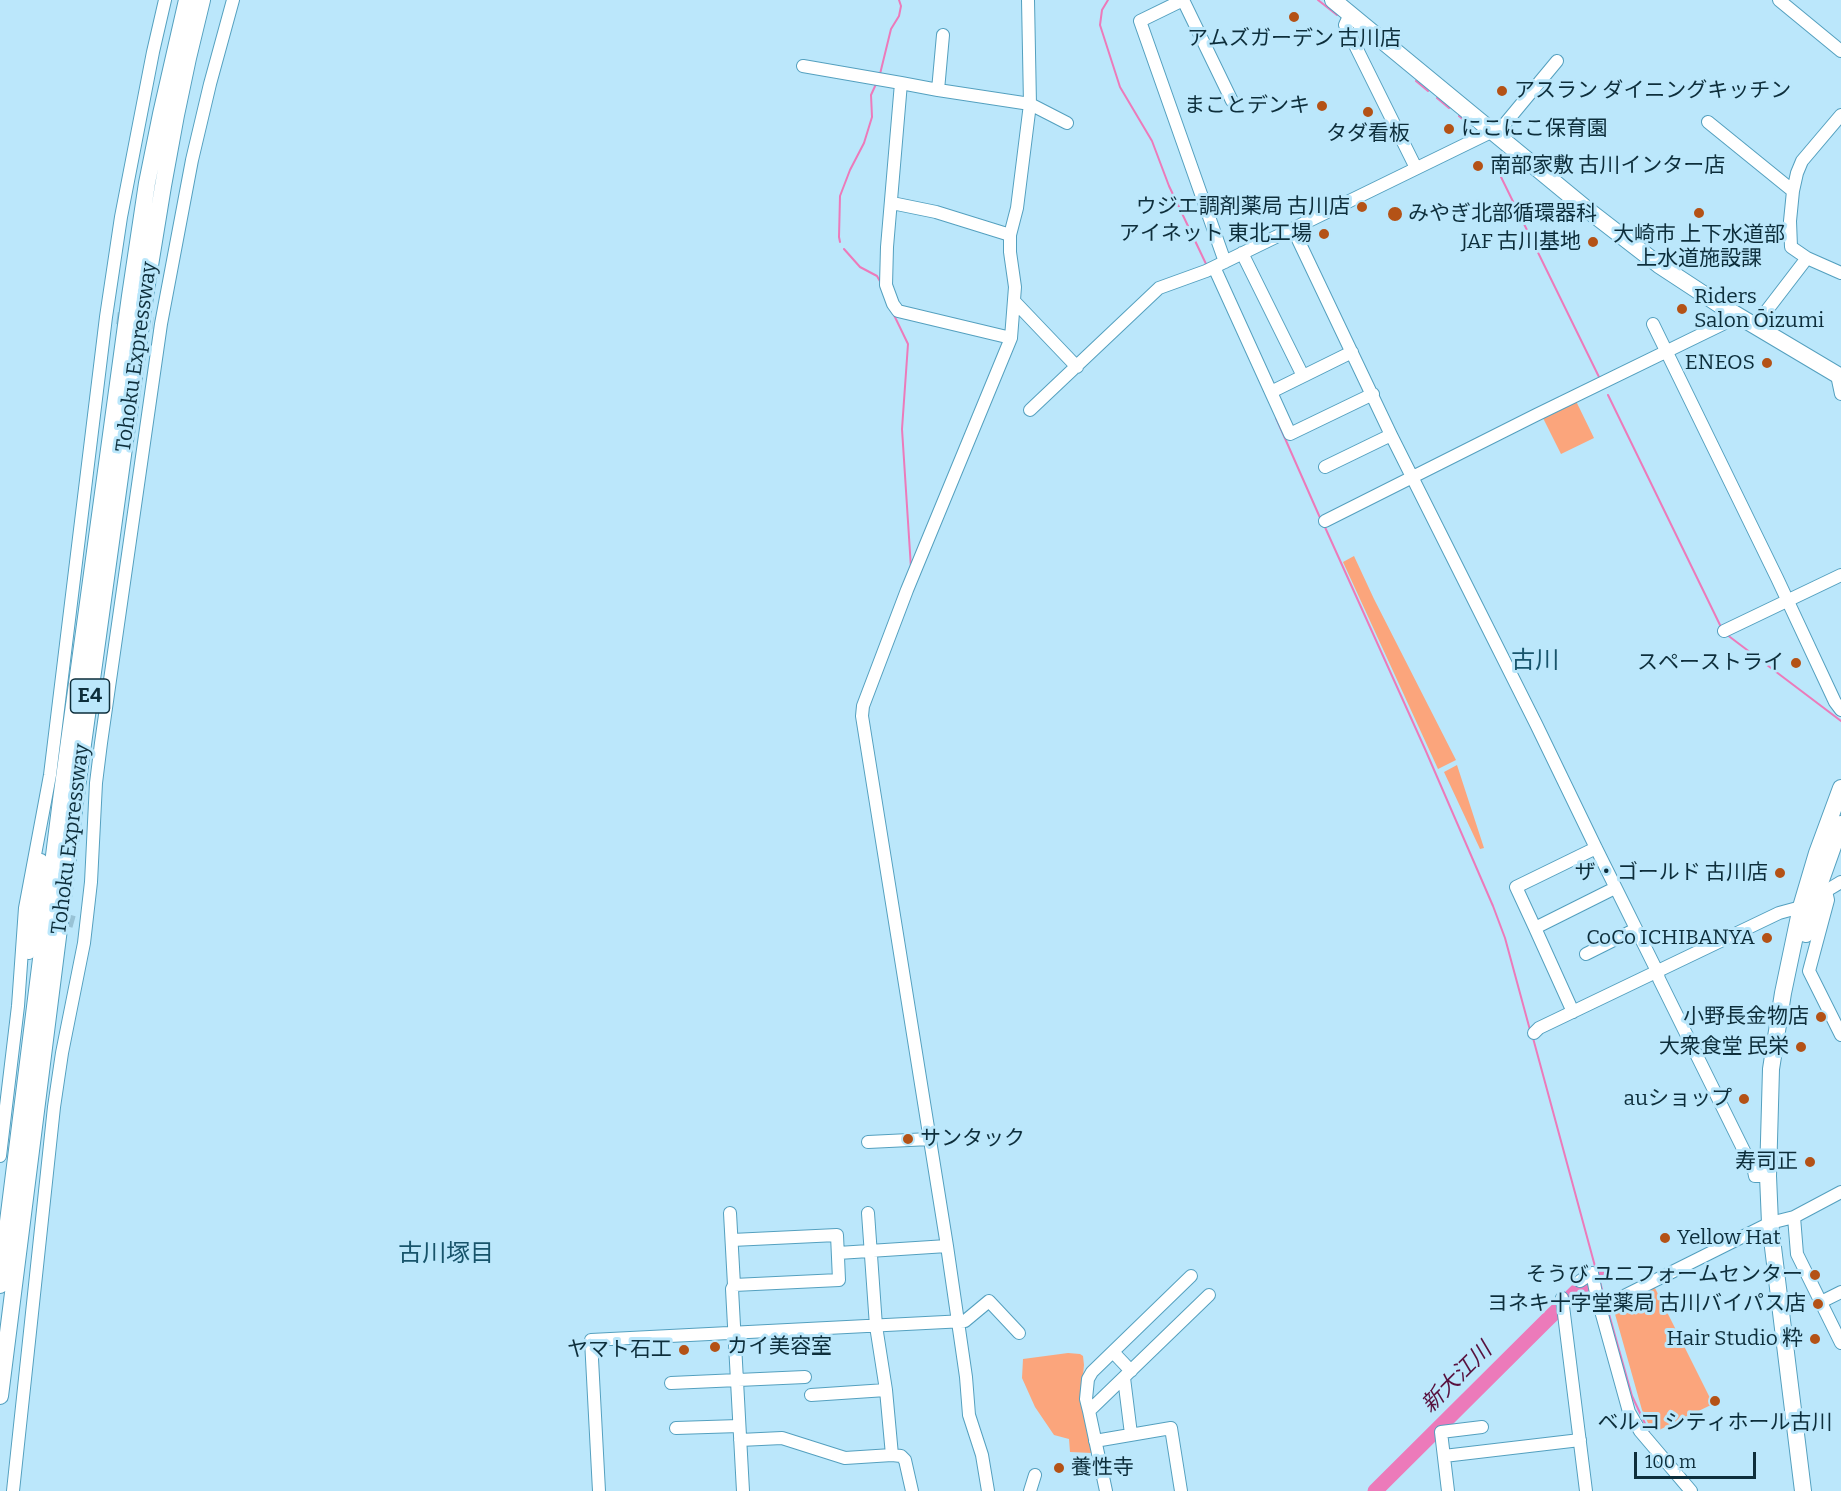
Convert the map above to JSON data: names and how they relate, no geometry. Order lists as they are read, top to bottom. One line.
{"streets":{"highway":["Tohoku Expressway","E4"]},"districts":["古川","古川塚目"],"water":["新大江川"],"places":["アムズガーデン 古川店","アスラン ダイニングキッチン","まことデンキ","タダ看板","にこにこ保育園","南部家敷 古川インター店","ウジエ調剤薬局 古川店","大崎市 上下水道部 上水道施設課","みやぎ北部循環器科","アイネット 東北工場","JAF 古川基地","Riders Salon Ōizumi","ENEOS","スペーストライ","ザ・ゴールド 古川店","CoCo ICHIBANYA","小野長金物店","大衆食堂 民栄","auショップ","サンタック","寿司正","Yellow Hat","そうび ユニフォームセンター","ヨネキ十字堂薬局 古川バイパス店","Hair Studio 粋","カイ美容室","ヤマト石工","ベルコ シティホール古川","養性寺"],"scale_bar":"100 m"}
